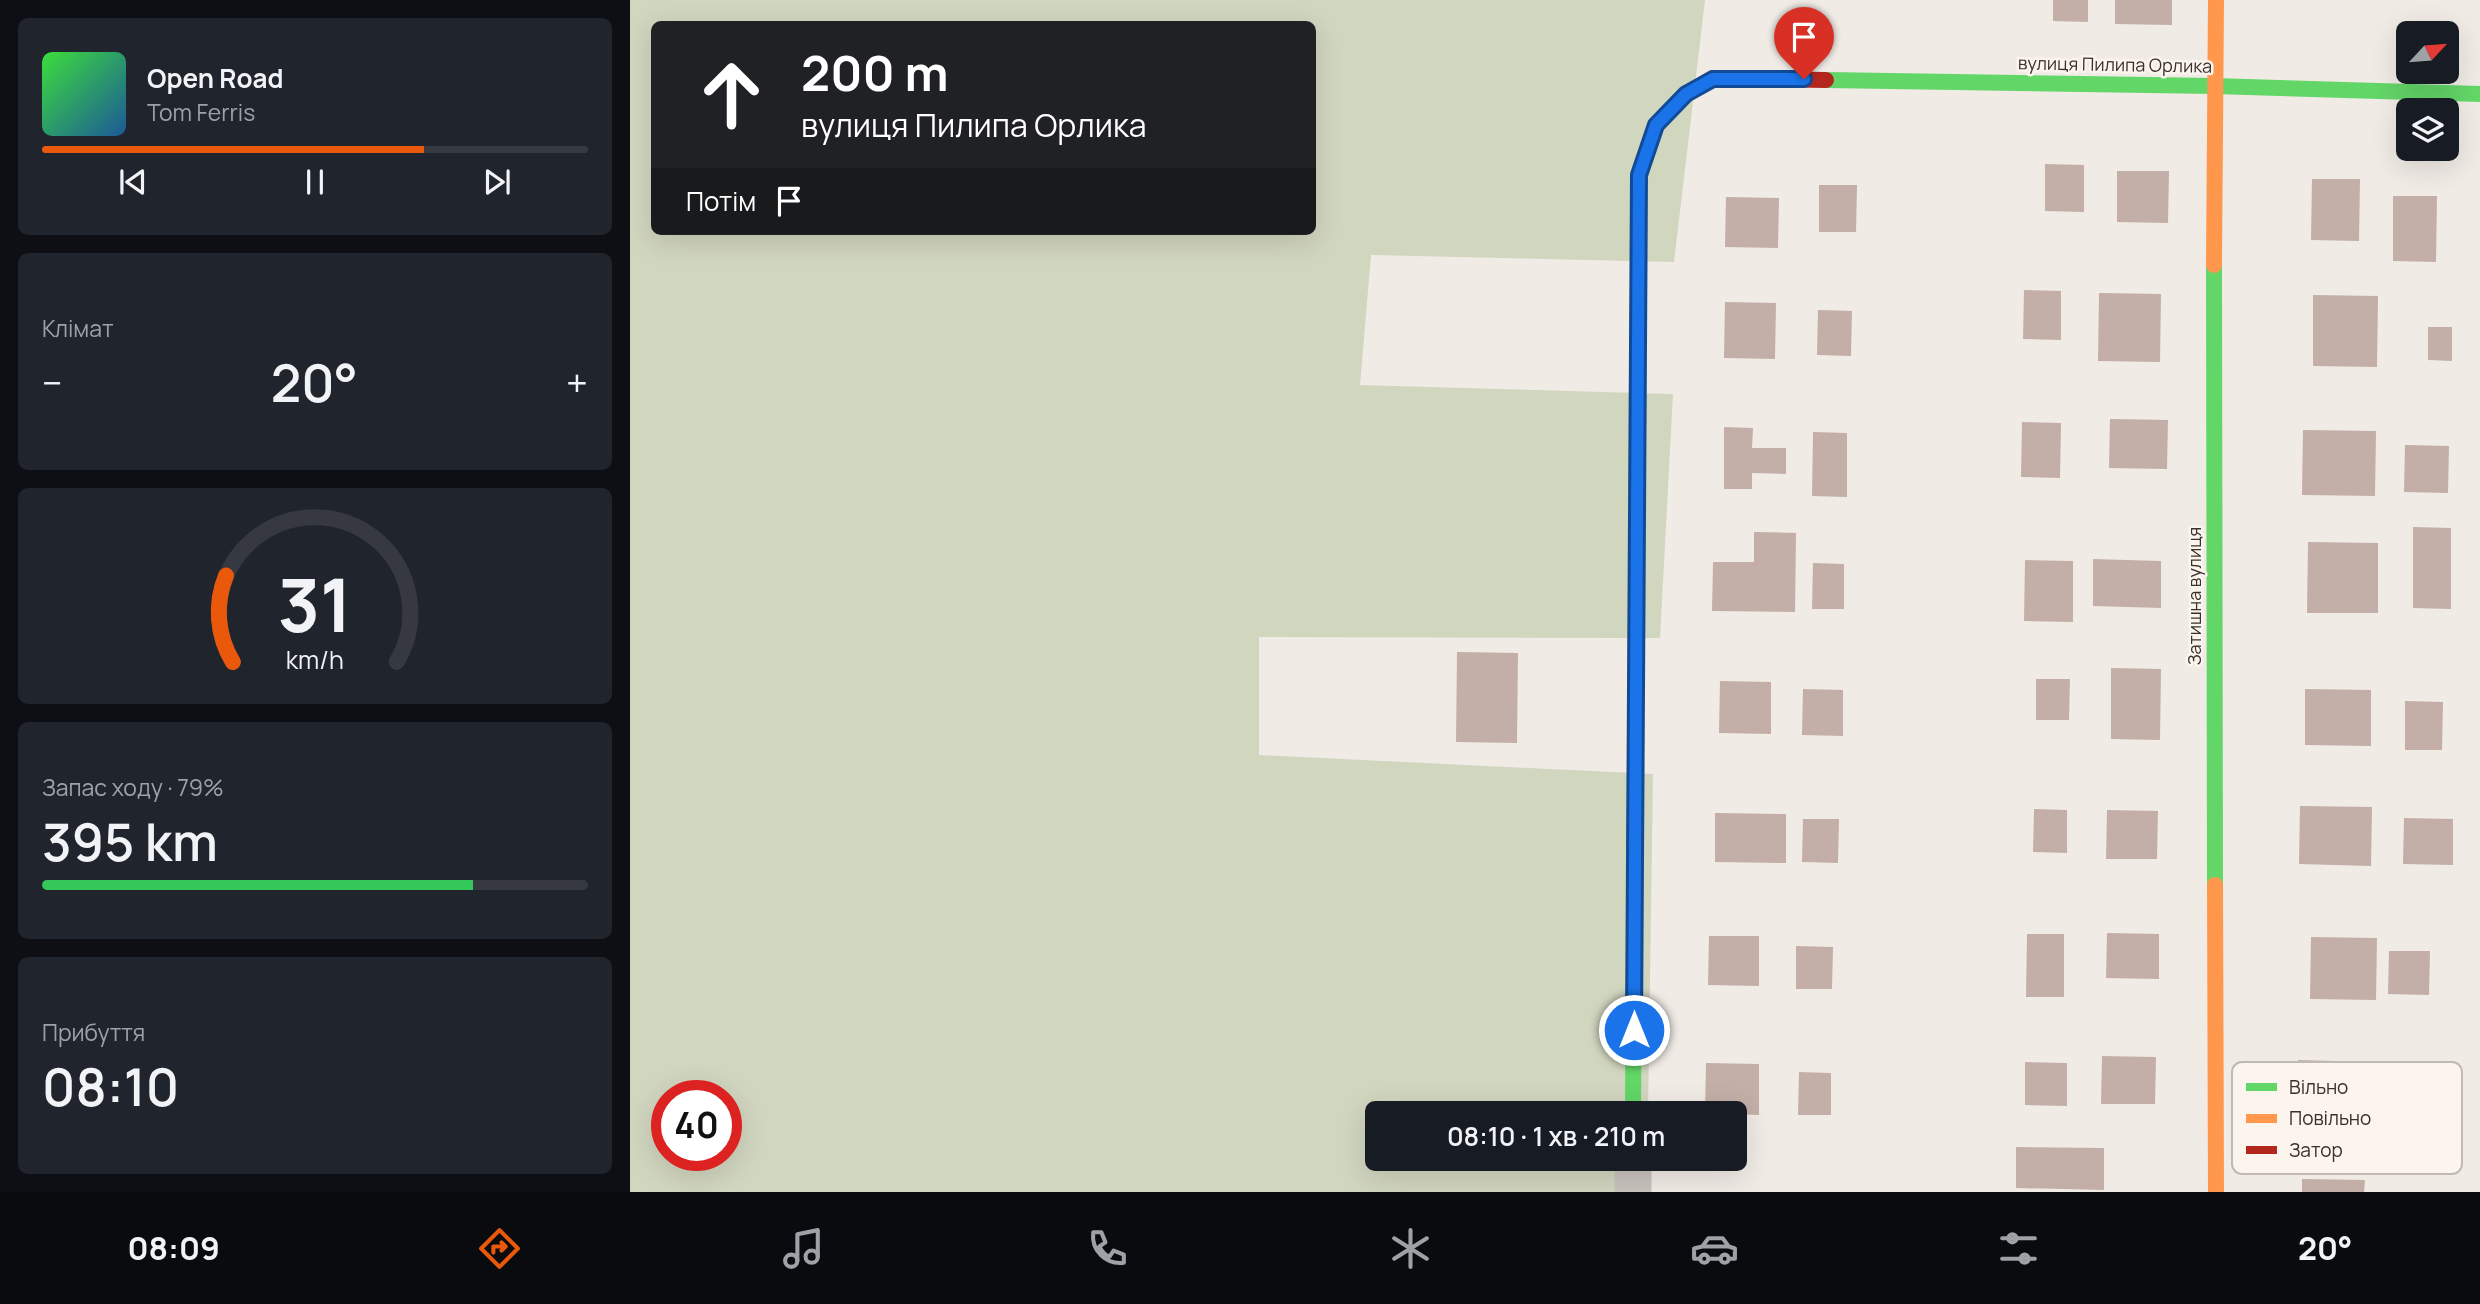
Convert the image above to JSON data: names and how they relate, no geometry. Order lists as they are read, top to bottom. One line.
{"streets":{"street":["вулиця Пилипа Орлика","Затишна вулиця"]},"crossings":[["вулиця Пилипа Орлика","Затишна вулиця"]],"legend":["Вільно","Повільно","Затор"],"north":"top right","page":{"turn":["200 m","вулиця Пилипа Орлика"],"song":["Open Road","Tom Ferris"],"then":"Потім","tile":["Клімат",["Запас ходу · 79%","395 km"],["Прибуття","08:10"]],"heat":["−","20°","+"],"limit":"40","trip":"08:10 · 1 хв · 210 m","tabs":["08:09","20°"],"gauge":["31","km/h"]}}
